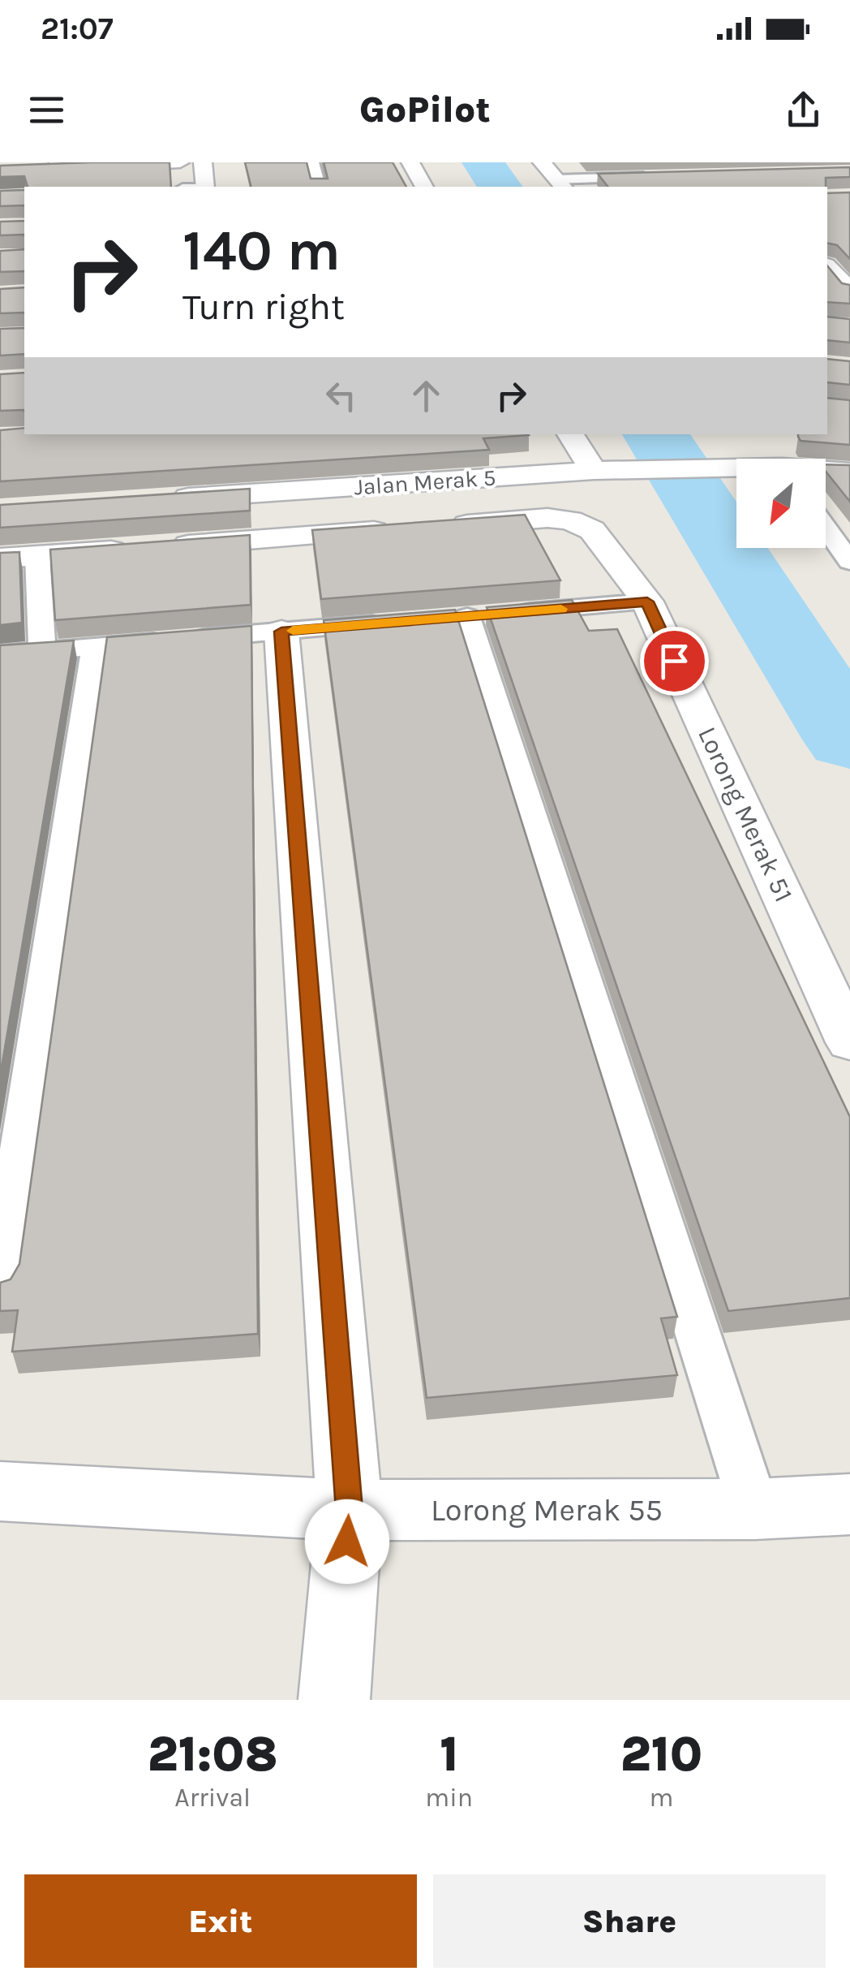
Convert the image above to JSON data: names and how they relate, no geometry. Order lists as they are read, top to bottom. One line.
{"streets":{"street":["Jalan Merak 5","Lorong Merak 51","Lorong Merak 55"]},"north":"bottom left","page":{"status":"21:07","header":"GoPilot","turn":["140 m","Turn right"],"eta":["21:08","Arrival","1","min","210","m"],"buttons":["Exit","Share"]}}
